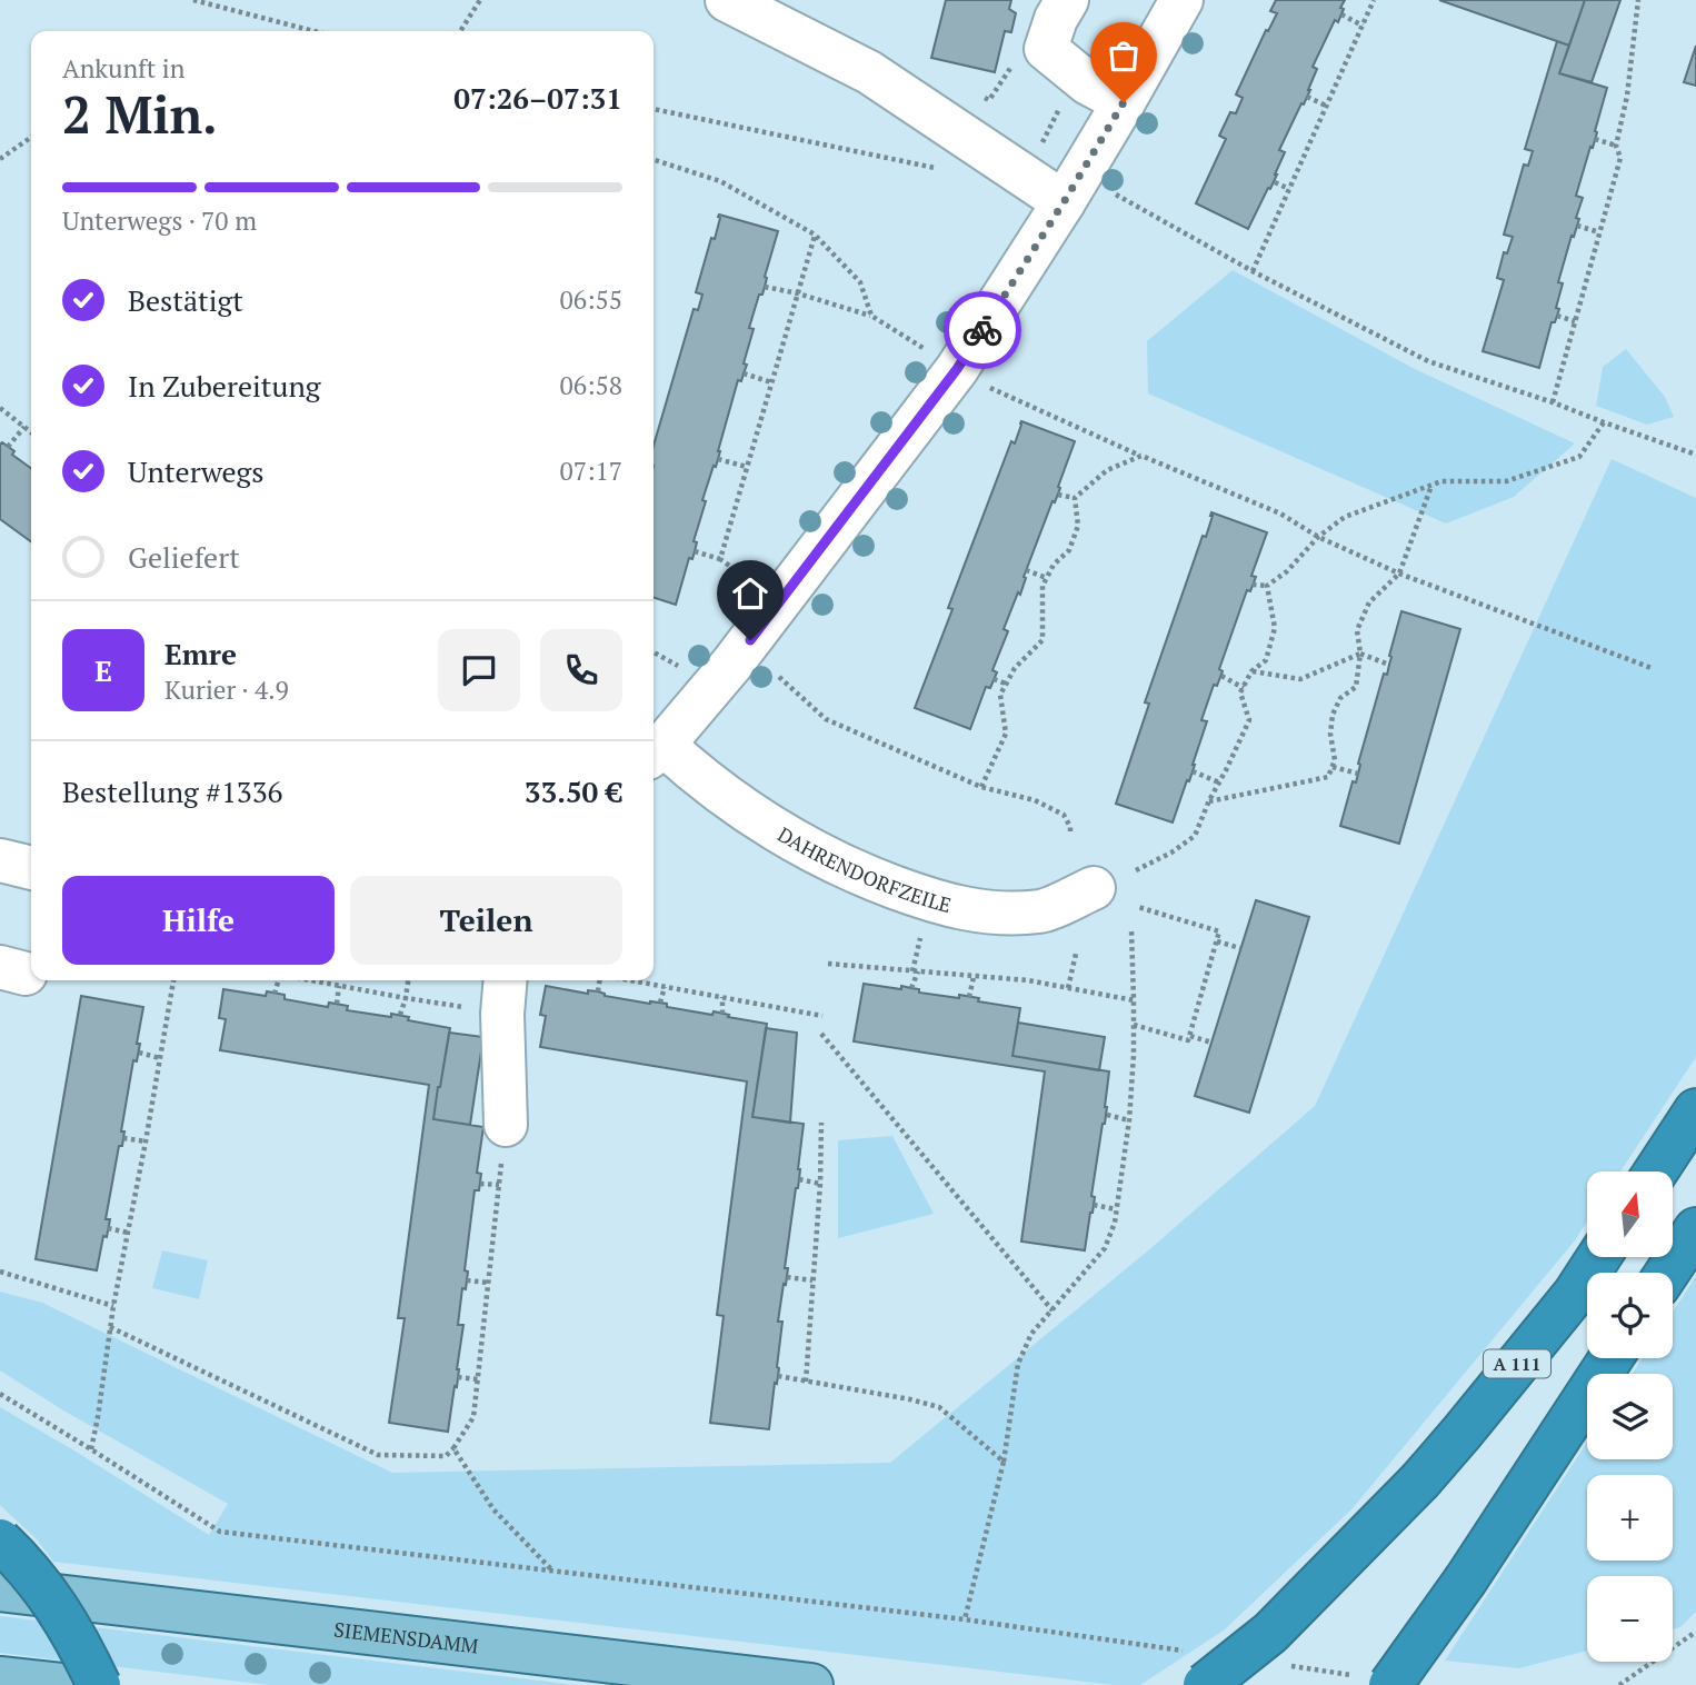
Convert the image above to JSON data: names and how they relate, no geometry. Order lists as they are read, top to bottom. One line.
{"streets":{"highway":["A 111"],"main road":["SIEMENSDAMM"],"street":["DAHRENDORFZEILE"]},"north":"top","page":{"heading":["2 Min.","Ankunft in","07:26–07:31"],"panel":["Emre","Kurier · 4.9","Bestellung #1336","33.50 €"],"bar":"Unterwegs · 70 m","list":[["Bestätigt","06:55"],["In Zubereitung","06:58"],["Unterwegs","07:17"],"Geliefert"],"round":"E","buttons":["Hilfe","Teilen"],"map_buttons":["+","−"]}}
